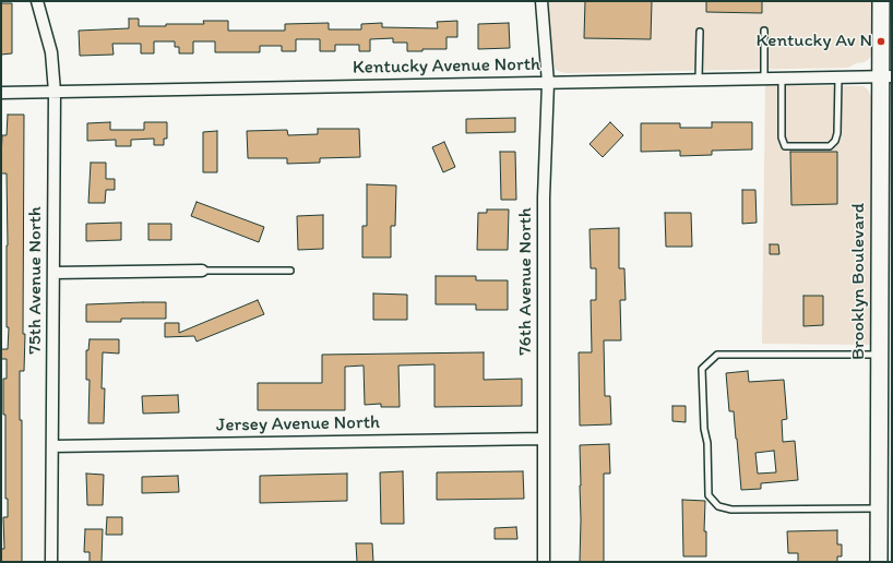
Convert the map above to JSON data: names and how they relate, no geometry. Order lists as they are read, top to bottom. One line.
{"streets":{"main road":["Brooklyn Boulevard"],"street":["Kentucky Avenue North","75th Avenue North","76th Avenue North","Jersey Avenue North"]},"crossings":[["Kentucky Avenue North","75th Avenue North"],["Kentucky Avenue North","76th Avenue North"],["Kentucky Avenue North","Brooklyn Boulevard"],["75th Avenue North","Jersey Avenue North"],["76th Avenue North","Jersey Avenue North"]],"places":["Kentucky Av N"]}
